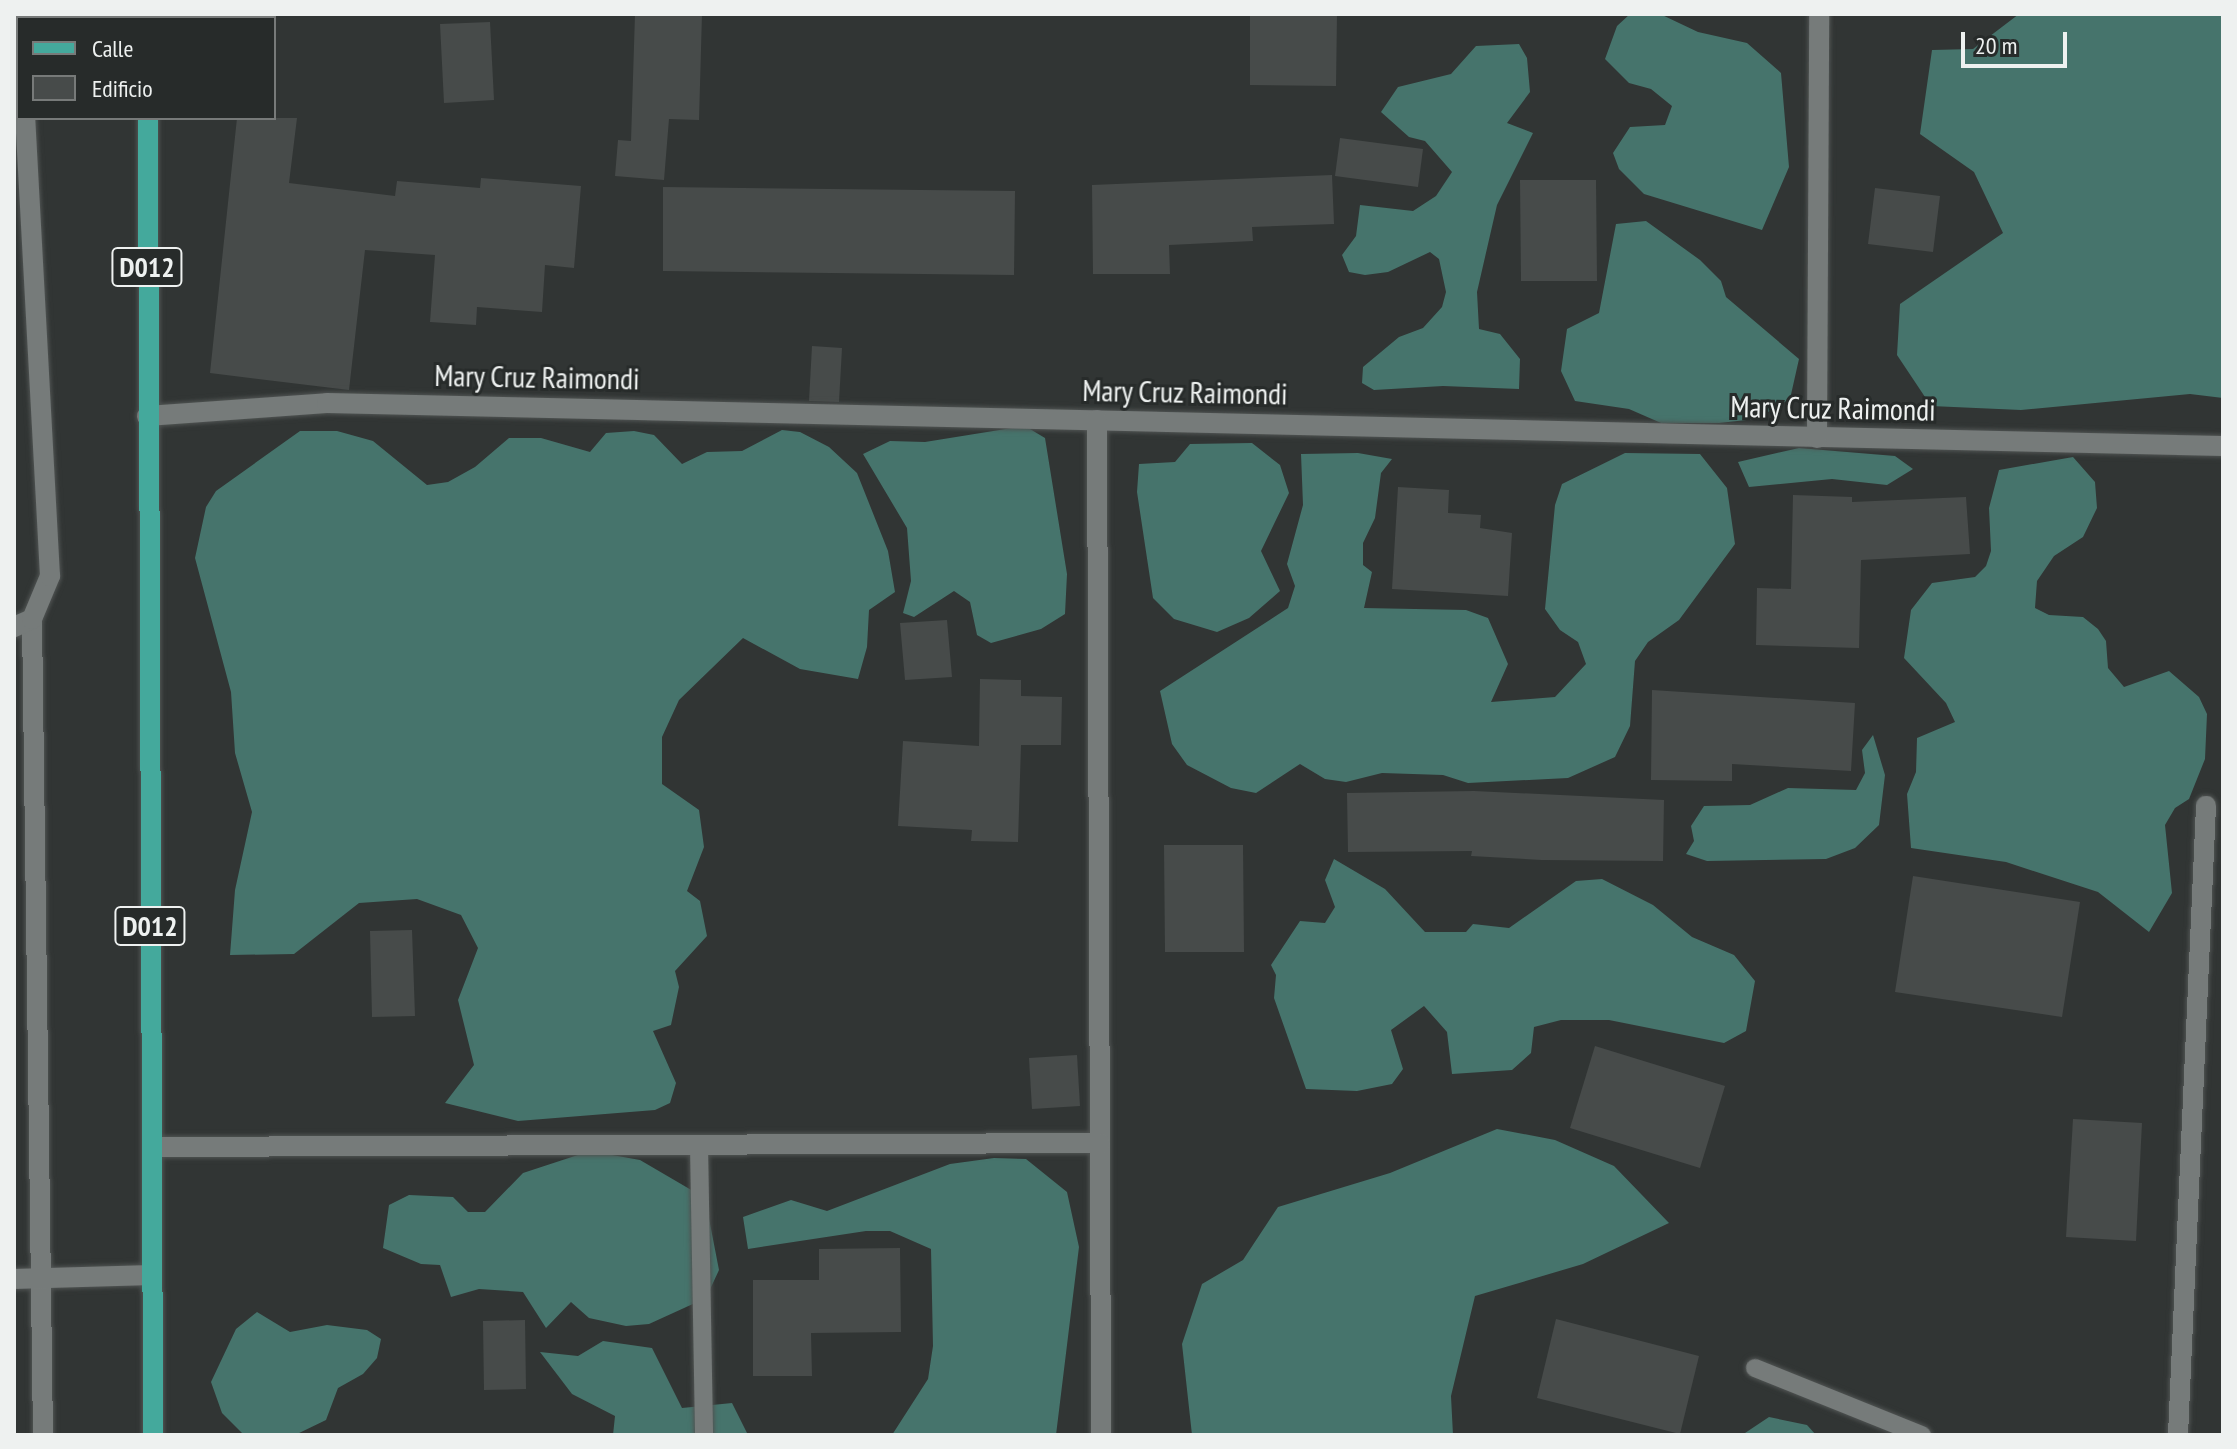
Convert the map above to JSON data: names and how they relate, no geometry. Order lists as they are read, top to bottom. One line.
{"streets":{"main road":["D012"],"street":["Mary Cruz Raimondi"]},"crossings":[["D012","Mary Cruz Raimondi"]],"legend":["Calle","Edificio"],"scale_bar":"20 m"}
